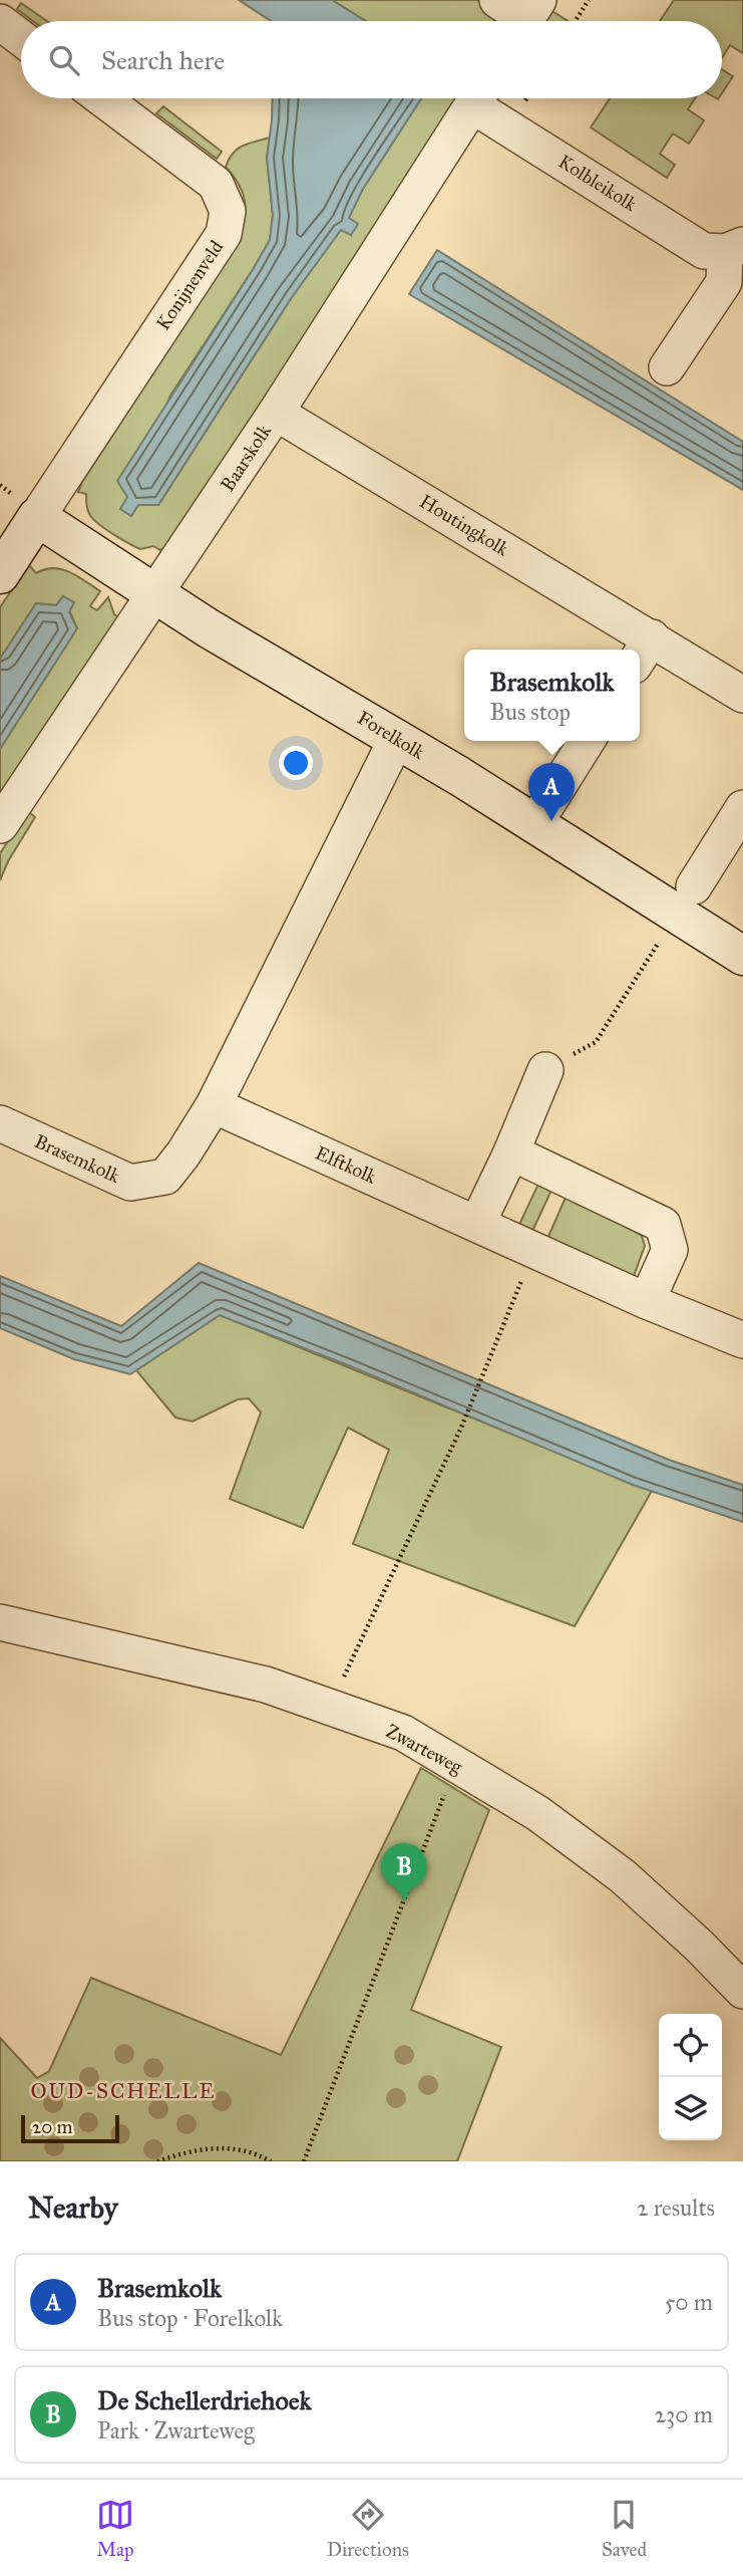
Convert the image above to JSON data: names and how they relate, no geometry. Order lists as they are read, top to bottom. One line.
{"streets":{"street":["Kolbleikolk","Konijnenveld","Baarskolk","Houtingkolk","Forelkolk","Brasemkolk","Elftkolk","Zwarteweg"]},"crossings":[["Konijnenveld","Forelkolk"],["Baarskolk","Houtingkolk"],["Baarskolk","Forelkolk"],["Forelkolk","Brasemkolk"],["Brasemkolk","Elftkolk"]],"districts":["OUD-SCHELLE"],"scale_bar":"20 m","page":{"search":"Search here","popup":["Brasemkolk","Bus stop"],"pins":["A","B"],"scale":"20 m","heading":["Nearby","2 results"],"list":[{"mark":"A","name":"Brasemkolk","note":"Bus stop · Forelkolk","value":"50 m"},{"mark":"B","name":"De Schellerdriehoek","note":"Park · Zwarteweg","value":"230 m"}],"nav":["Map","Directions","Saved"]}}
